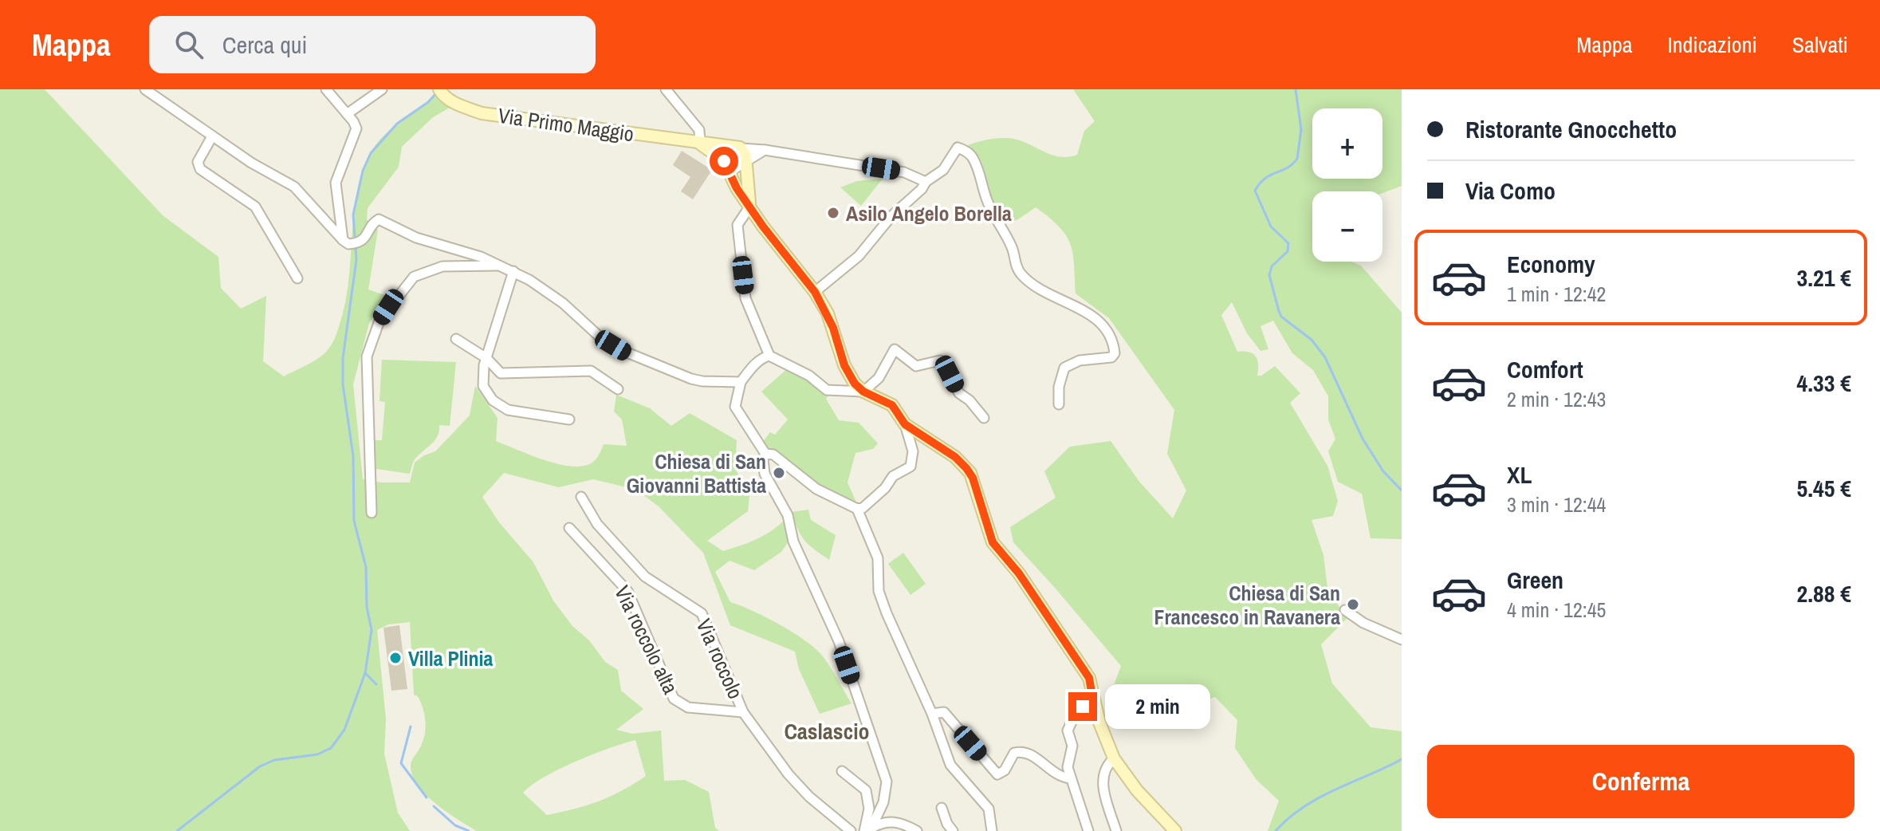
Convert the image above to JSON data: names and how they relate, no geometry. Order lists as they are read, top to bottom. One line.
{"streets":{"street":["Via Primo Maggio","Via roccolo alta","Via roccolo"]},"crossings":[["Via roccolo alta","Via roccolo"]],"districts":["Caslascio"],"places":["Asilo Angelo Borella","Chiesa di San Giovanni Battista","Chiesa di San Francesco in Ravanera","Villa Plinia"],"page":{"header":"Mappa","search":"Cerca qui","nav":["Mappa","Indicazioni","Salvati"],"banner":["Ristorante Gnocchetto","Via Como"],"map_buttons":["+","−"],"list":[{"name":"Economy","note":"1 min · 12:42","value":"3.21 €"},{"name":"Comfort","note":"2 min · 12:43","value":"4.33 €"},{"name":"XL","note":"3 min · 12:44","value":"5.45 €"},{"name":"Green","note":"4 min · 12:45","value":"2.88 €"}],"bubble":"2 min","buttons":"Conferma"}}
